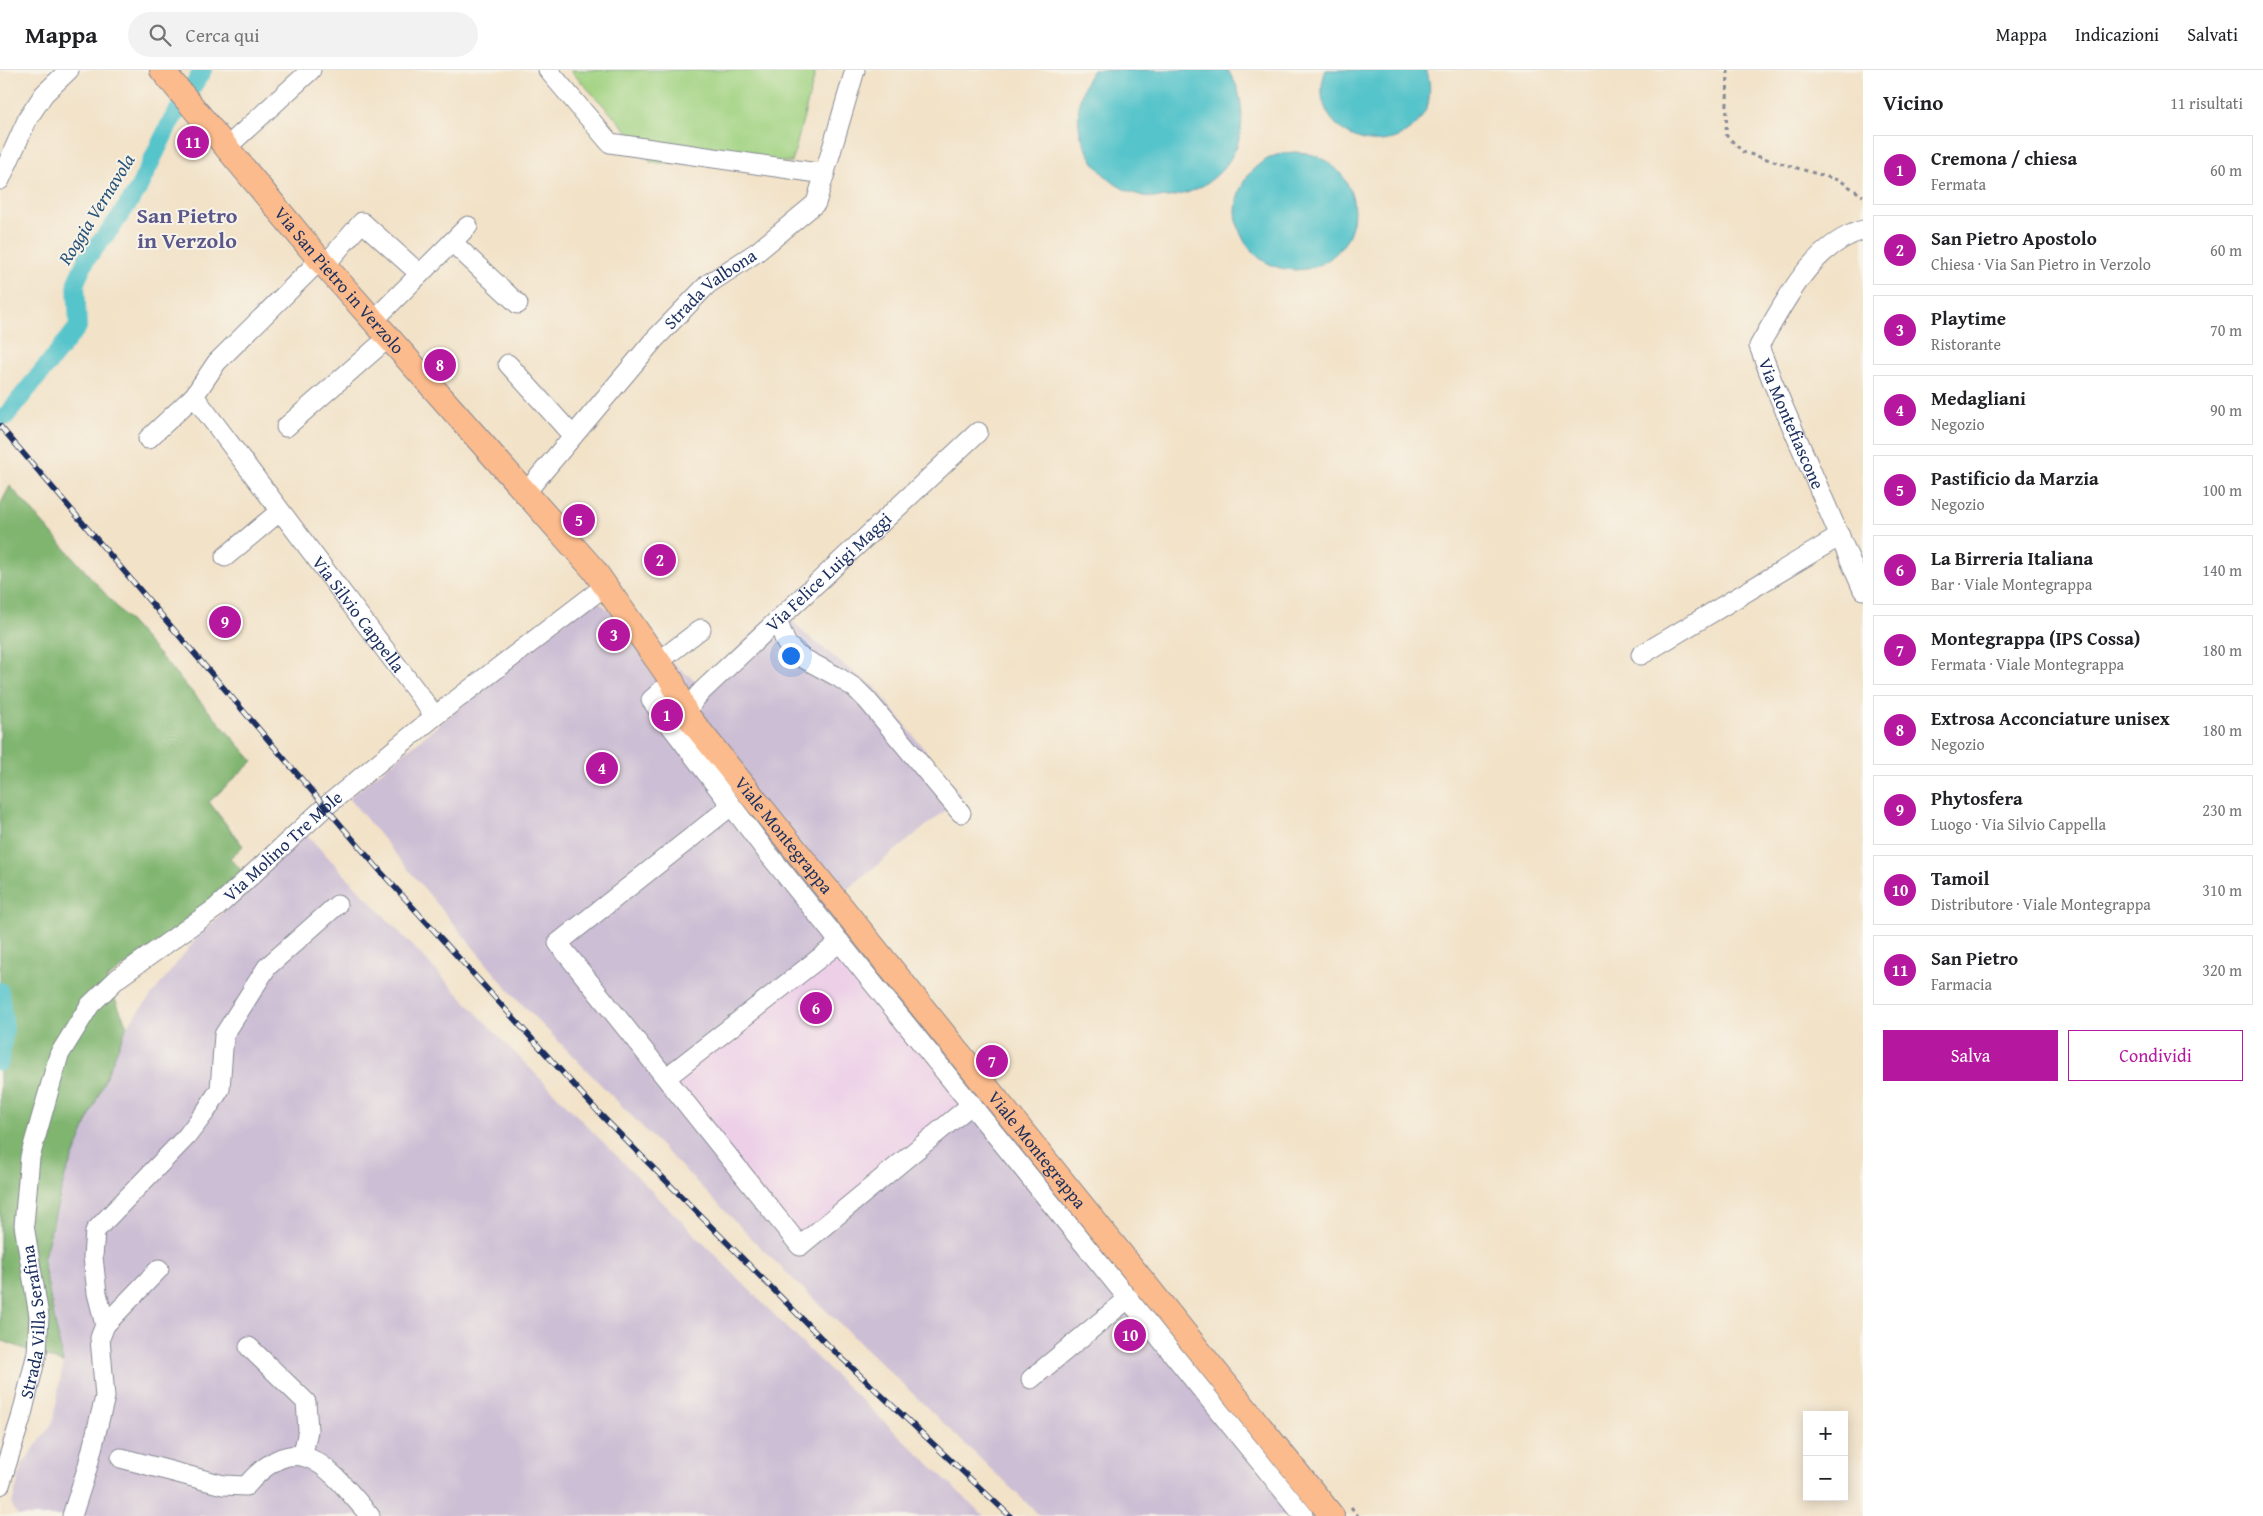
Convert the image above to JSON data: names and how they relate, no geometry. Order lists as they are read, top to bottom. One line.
{"streets":{"main road":["Via San Pietro in Verzolo","Viale Montegrappa"],"street":["Strada Valbona","Via Montefiascone","Via Felice Luigi Maggi","Via Silvio Cappella","Via Molino Tre Mole","Strada Villa Serafina"]},"crossings":[["Via San Pietro in Verzolo","Strada Valbona"],["Via San Pietro in Verzolo","Via Felice Luigi Maggi"],["Via San Pietro in Verzolo","Viale Montegrappa"],["Via San Pietro in Verzolo","Via Molino Tre Mole"],["Via Felice Luigi Maggi","Viale Montegrappa"],["Via Silvio Cappella","Via Molino Tre Mole"],["Via Molino Tre Mole","Strada Villa Serafina"]],"districts":["San Pietro in Verzolo"],"water":["Roggia Vernavola"],"page":{"header":"Mappa","search":"Cerca qui","nav":["Mappa","Indicazioni","Salvati"],"heading":["Vicino","11 risultati"],"pins":["11","8","5","2","9","3","1","4","6","7","10"],"list":[{"mark":"1","name":"Cremona / chiesa","note":"Fermata","value":"60 m"},{"mark":"2","name":"San Pietro Apostolo","note":"Chiesa · Via San Pietro in Verzolo","value":"60 m"},{"mark":"3","name":"Playtime","note":"Ristorante","value":"70 m"},{"mark":"4","name":"Medagliani","note":"Negozio","value":"90 m"},{"mark":"5","name":"Pastificio da Marzia","note":"Negozio","value":"100 m"},{"mark":"6","name":"La Birreria Italiana","note":"Bar · Viale Montegrappa","value":"140 m"},{"mark":"7","name":"Montegrappa (IPS Cossa)","note":"Fermata · Viale Montegrappa","value":"180 m"},{"mark":"8","name":"Extrosa Acconciature unisex","note":"Negozio","value":"180 m"},{"mark":"9","name":"Phytosfera","note":"Luogo · Via Silvio Cappella","value":"230 m"},{"mark":"10","name":"Tamoil","note":"Distributore · Viale Montegrappa","value":"310 m"},{"mark":"11","name":"San Pietro","note":"Farmacia","value":"320 m"}],"buttons":["Salva","Condividi"],"map_buttons":["+","−"]}}
